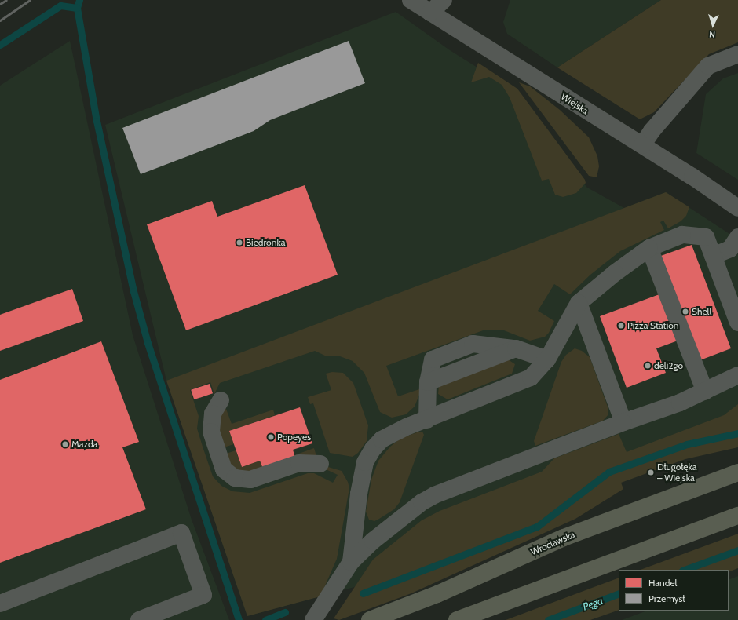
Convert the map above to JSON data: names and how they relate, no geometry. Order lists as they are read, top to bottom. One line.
{"streets":{"main road":["Wrocławska"],"street":["Wiejska"]},"water":["Pęga"],"places":["Biedronka","Shell","Pizza Station","deli2go","Popeyes","Mazda","Długołęka – Wiejska"],"legend":["Handel","Przemysł"],"north":"bottom"}
